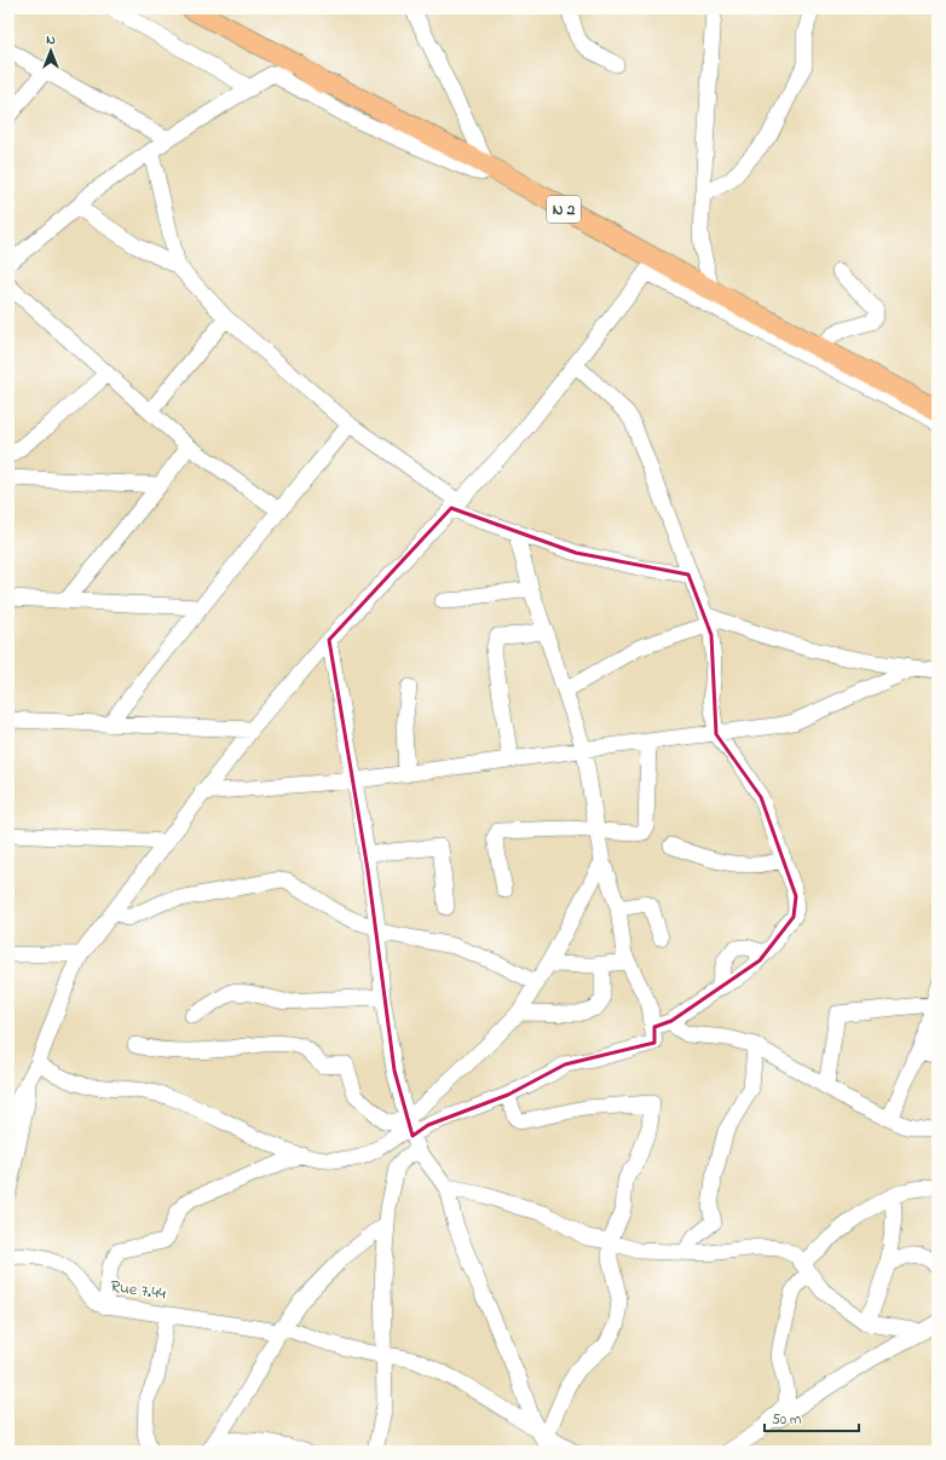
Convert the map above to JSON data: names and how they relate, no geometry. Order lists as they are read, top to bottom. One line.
{"streets":{"main road":["N 2"],"street":["Rue 7.44"]},"scale_bar":"50 m","north":"top"}
